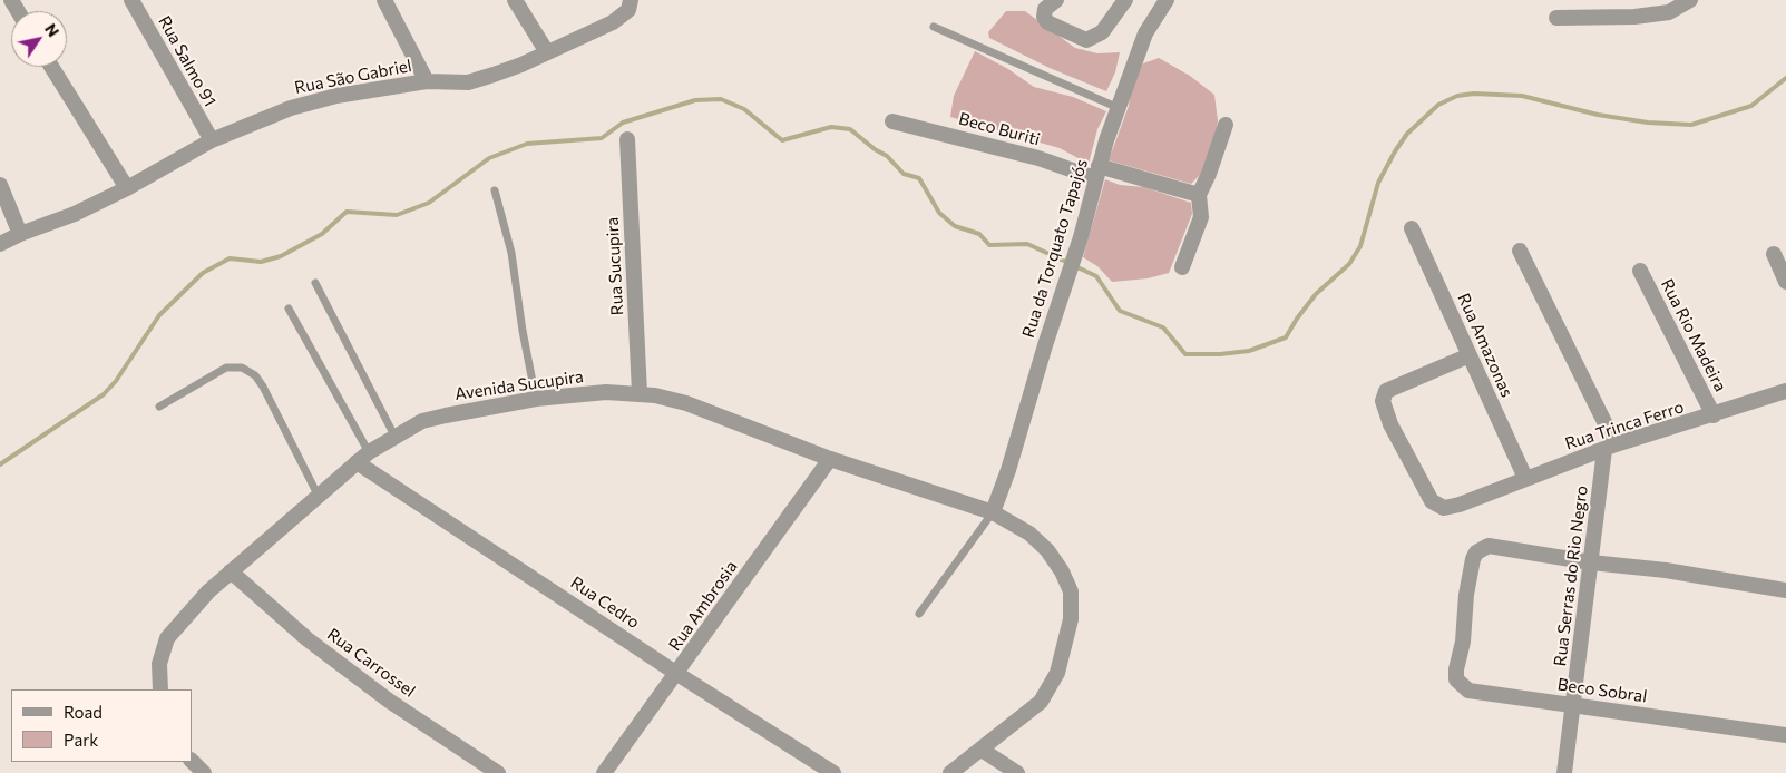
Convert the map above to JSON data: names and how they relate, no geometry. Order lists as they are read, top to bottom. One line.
{"streets":{"street":["Rua Salmo 91","Rua São Gabriel","Beco Buriti","Rua da Torquato Tapajós","Rua Sucupira","Rua Rio Madeira","Rua Amazonas","Avenida Sucupira","Rua Trinca Ferro","Rua Serras do Rio Negro","Rua Cedro","Rua Ambrosia","Rua Carrossel","Beco Sobral"]},"crossings":[["Rua Salmo 91","Rua São Gabriel"],["Beco Buriti","Rua da Torquato Tapajós"],["Rua da Torquato Tapajós","Avenida Sucupira"],["Rua Sucupira","Avenida Sucupira"],["Rua Rio Madeira","Rua Trinca Ferro"],["Rua Amazonas","Rua Trinca Ferro"],["Avenida Sucupira","Rua Cedro"],["Avenida Sucupira","Rua Ambrosia"],["Avenida Sucupira","Rua Carrossel"],["Rua Trinca Ferro","Rua Serras do Rio Negro"],["Rua Serras do Rio Negro","Beco Sobral"],["Rua Cedro","Rua Ambrosia"]],"legend":["Road","Park"],"north":"top right"}
